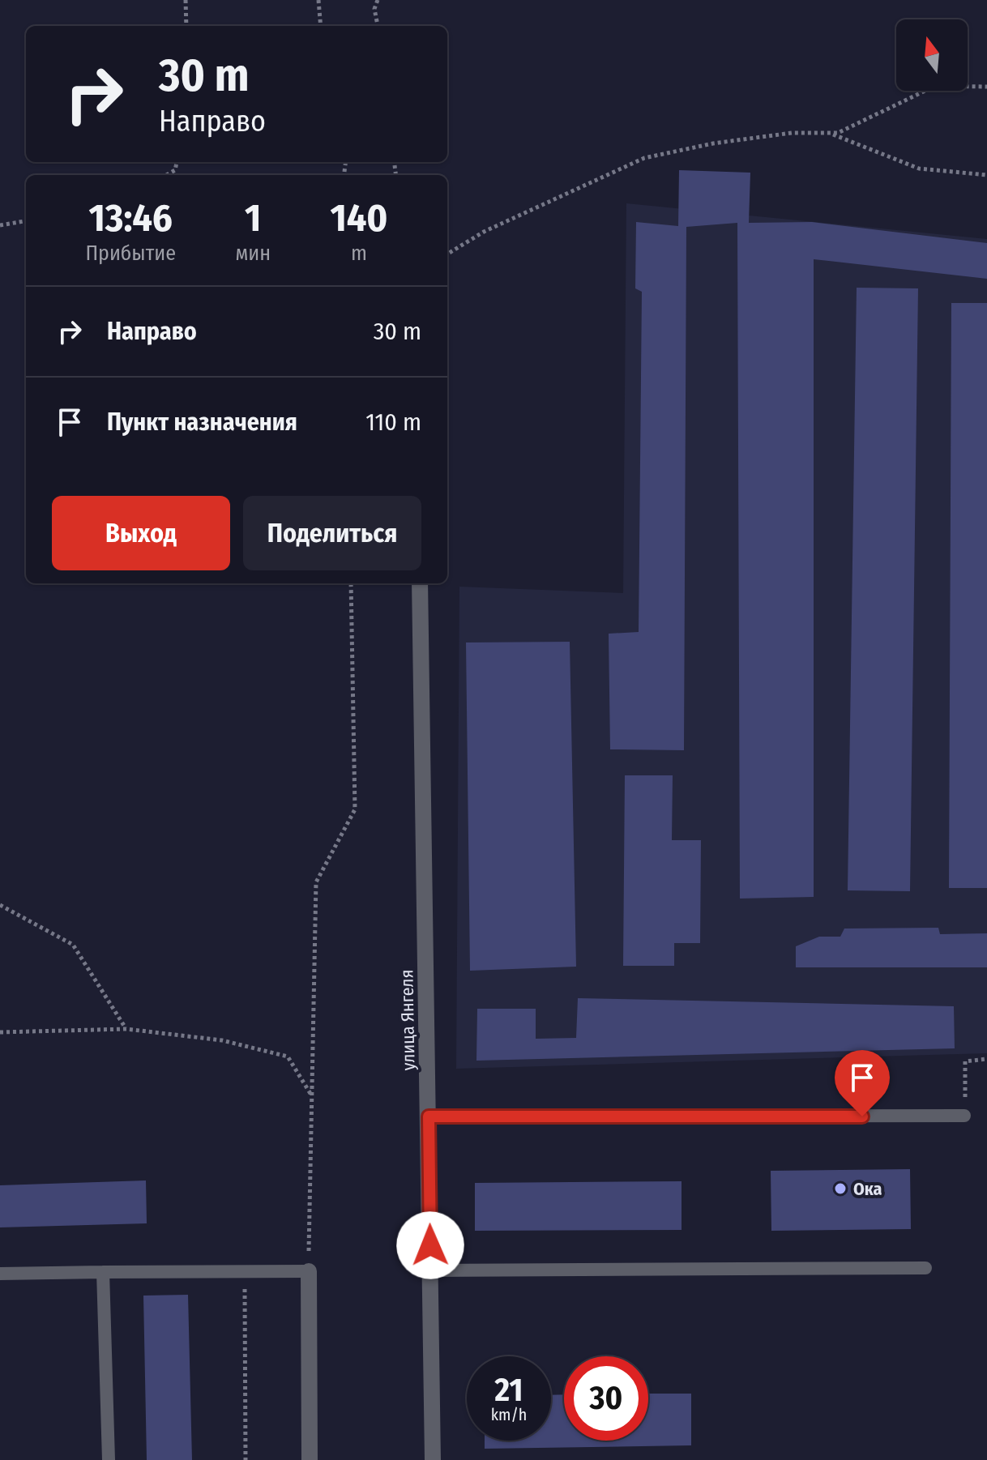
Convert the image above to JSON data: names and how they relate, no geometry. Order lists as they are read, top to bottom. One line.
{"streets":{"street":["улица Янгеля"]},"places":["Ока"],"north":"top","page":{"turn":["30 m","Направо"],"eta":["13:46","Прибытие","1","мин","140","m"],"list":[{"name":"Направо","value":"30 m"},{"name":"Пункт назначения","value":"110 m"}],"buttons":["Выход","Поделиться"],"speed":"21 km/h","limit":"30"}}
